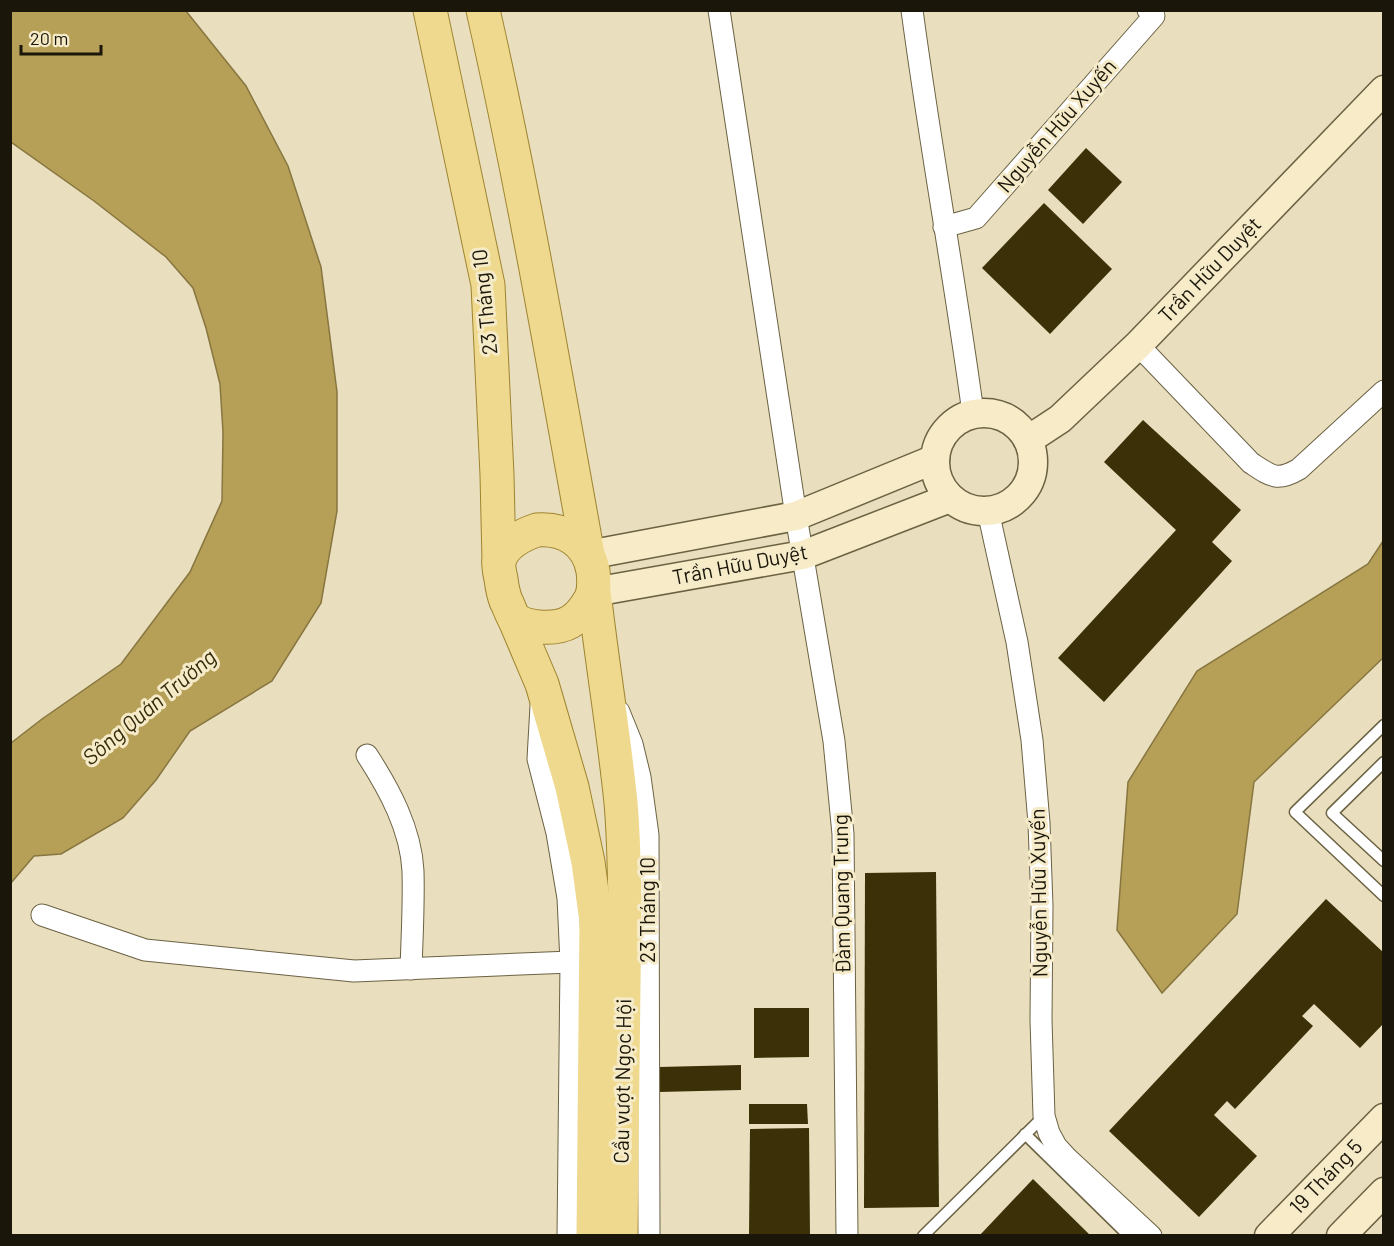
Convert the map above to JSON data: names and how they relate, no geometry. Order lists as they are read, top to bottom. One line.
{"streets":{"main road":["23 Tháng 10","Cầu vượt Ngọc Hội"],"street":["Nguyễn Hữu Xuyến","Trần Hữu Duyệt","Đàm Quang Trung","19 Tháng 5"]},"crossings":[["Nguyễn Hữu Xuyến","Trần Hữu Duyệt"],["Trần Hữu Duyệt","23 Tháng 10"],["Trần Hữu Duyệt","Đàm Quang Trung"],["23 Tháng 10","Cầu vượt Ngọc Hội"]],"water":["Sông Quán Trường"],"scale_bar":"20 m"}
